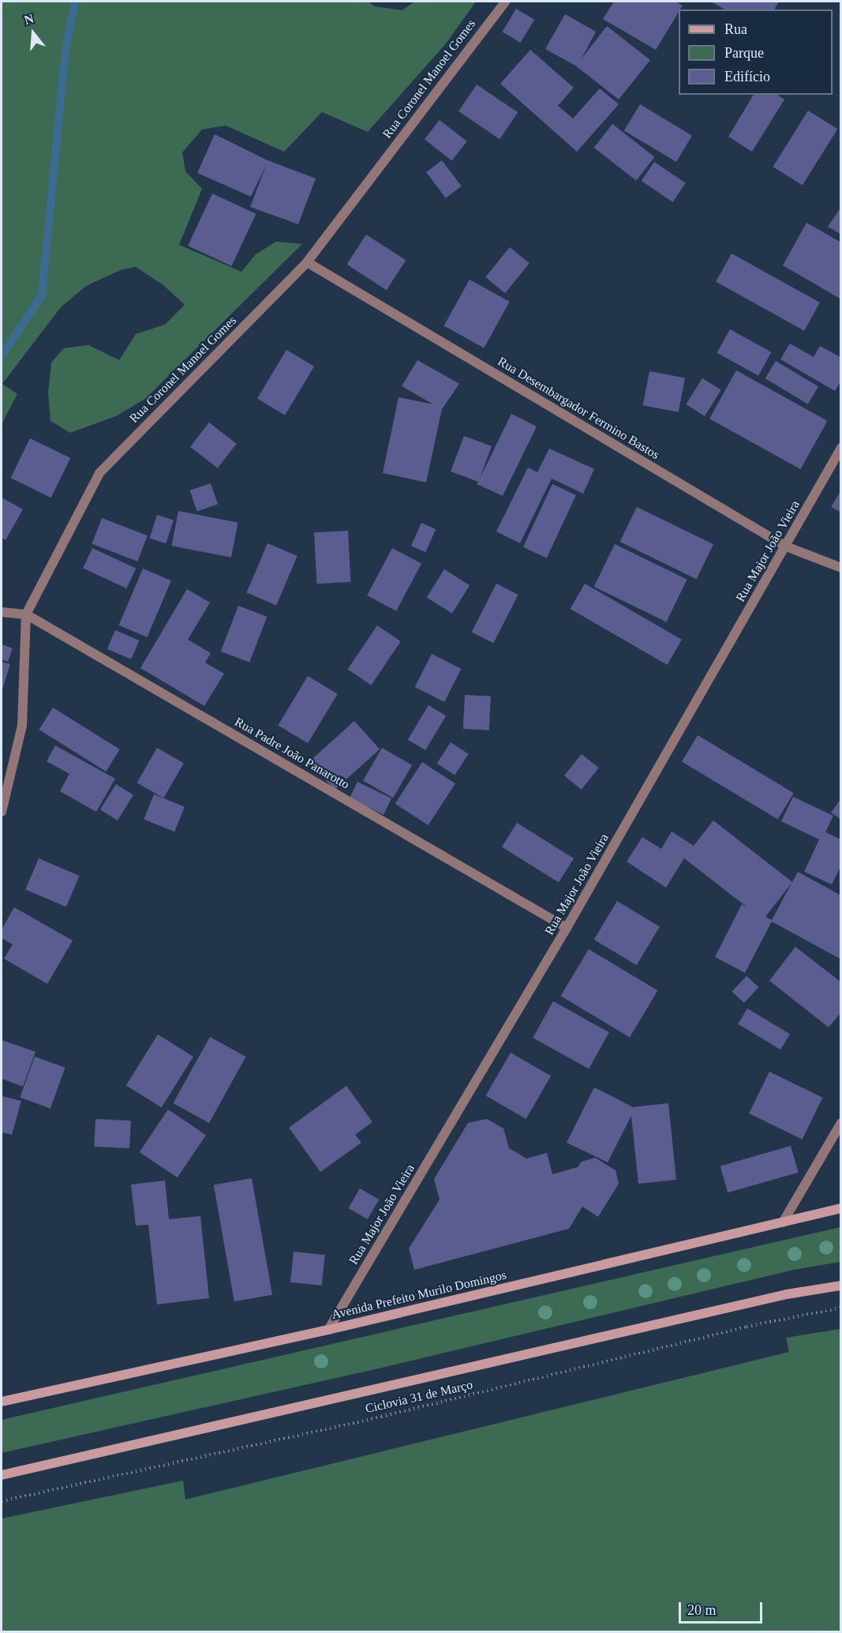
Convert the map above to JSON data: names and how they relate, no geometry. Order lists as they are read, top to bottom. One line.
{"streets":{"main road":["Avenida Prefeito Murilo Domingos"],"street":["Rua Coronel Manoel Gomes","Rua Desembargador Fermino Bastos","Rua Major João Vieira","Rua Padre João Panarotto"],"path":["Ciclovia 31 de Março"]},"crossings":[["Rua Coronel Manoel Gomes","Rua Desembargador Fermino Bastos"],["Rua Coronel Manoel Gomes","Rua Padre João Panarotto"],["Rua Desembargador Fermino Bastos","Rua Major João Vieira"],["Rua Major João Vieira","Rua Padre João Panarotto"],["Rua Major João Vieira","Avenida Prefeito Murilo Domingos"]],"legend":["Rua","Parque","Edifício"],"scale_bar":"20 m","north":"top"}
